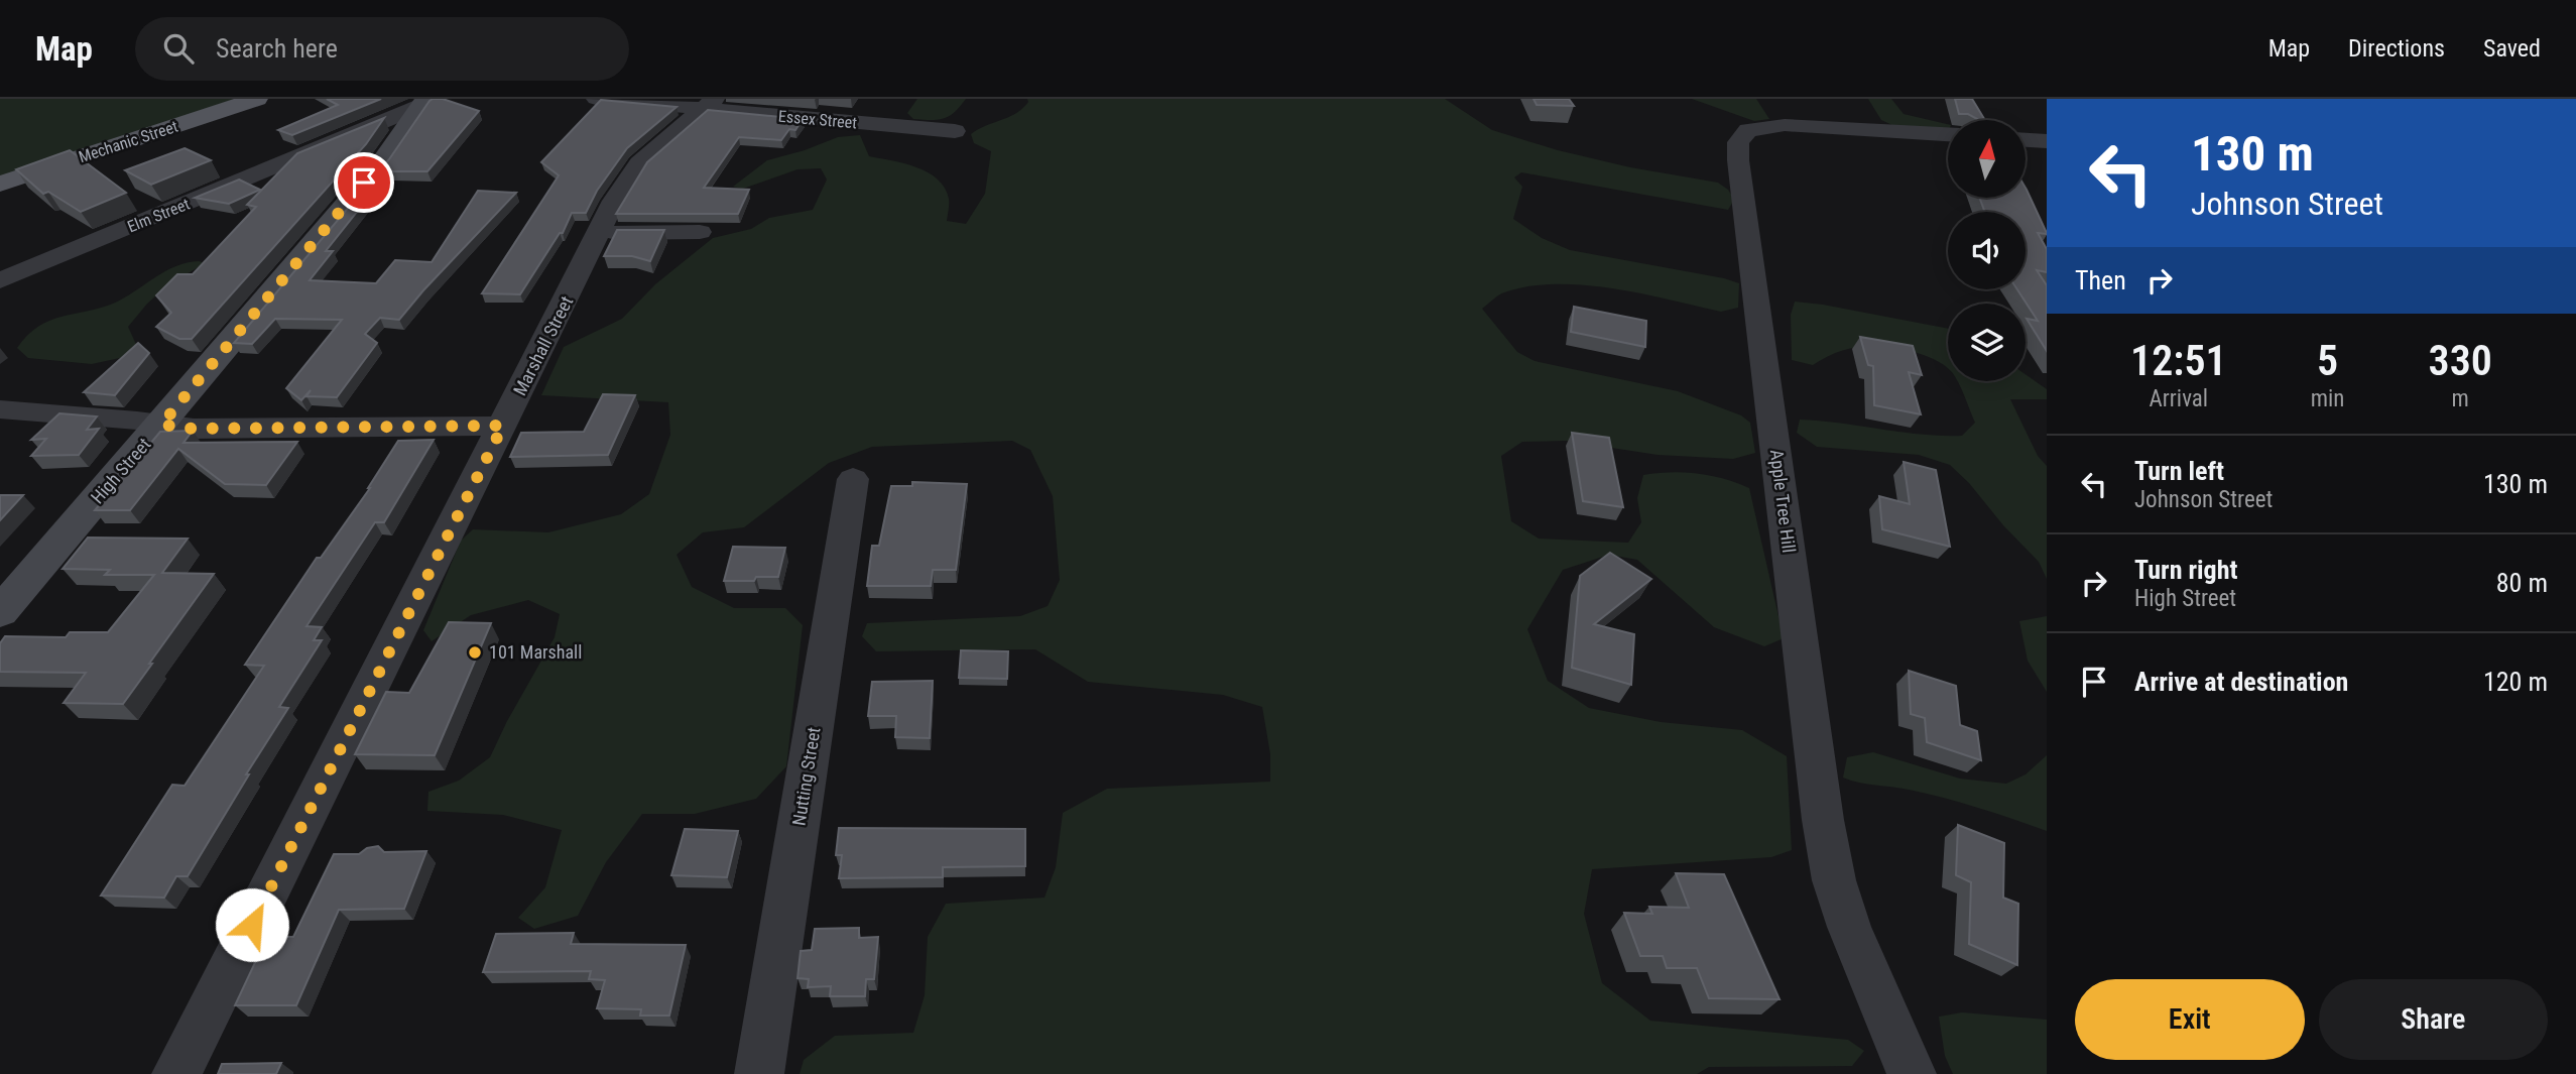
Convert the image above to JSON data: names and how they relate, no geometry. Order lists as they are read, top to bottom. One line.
{"streets":{"main road":["Mechanic Street","High Street"],"street":["Essex Street","Elm Street","Marshall Street","Apple Tree Hill","Nutting Street"]},"crossings":[["Essex Street","Marshall Street"],["Elm Street","High Street"]],"places":["101 Marshall"],"north":"top","page":{"header":"Map","search":"Search here","nav":["Map","Directions","Saved"],"turn":["130 m","Johnson Street"],"then":"Then","eta":["12:51","Arrival","5","min","330","m"],"list":[{"name":"Turn left","note":"Johnson Street","value":"130 m"},{"name":"Turn right","note":"High Street","value":"80 m"},{"name":"Arrive at destination","value":"120 m"}],"buttons":["Exit","Share"]}}
